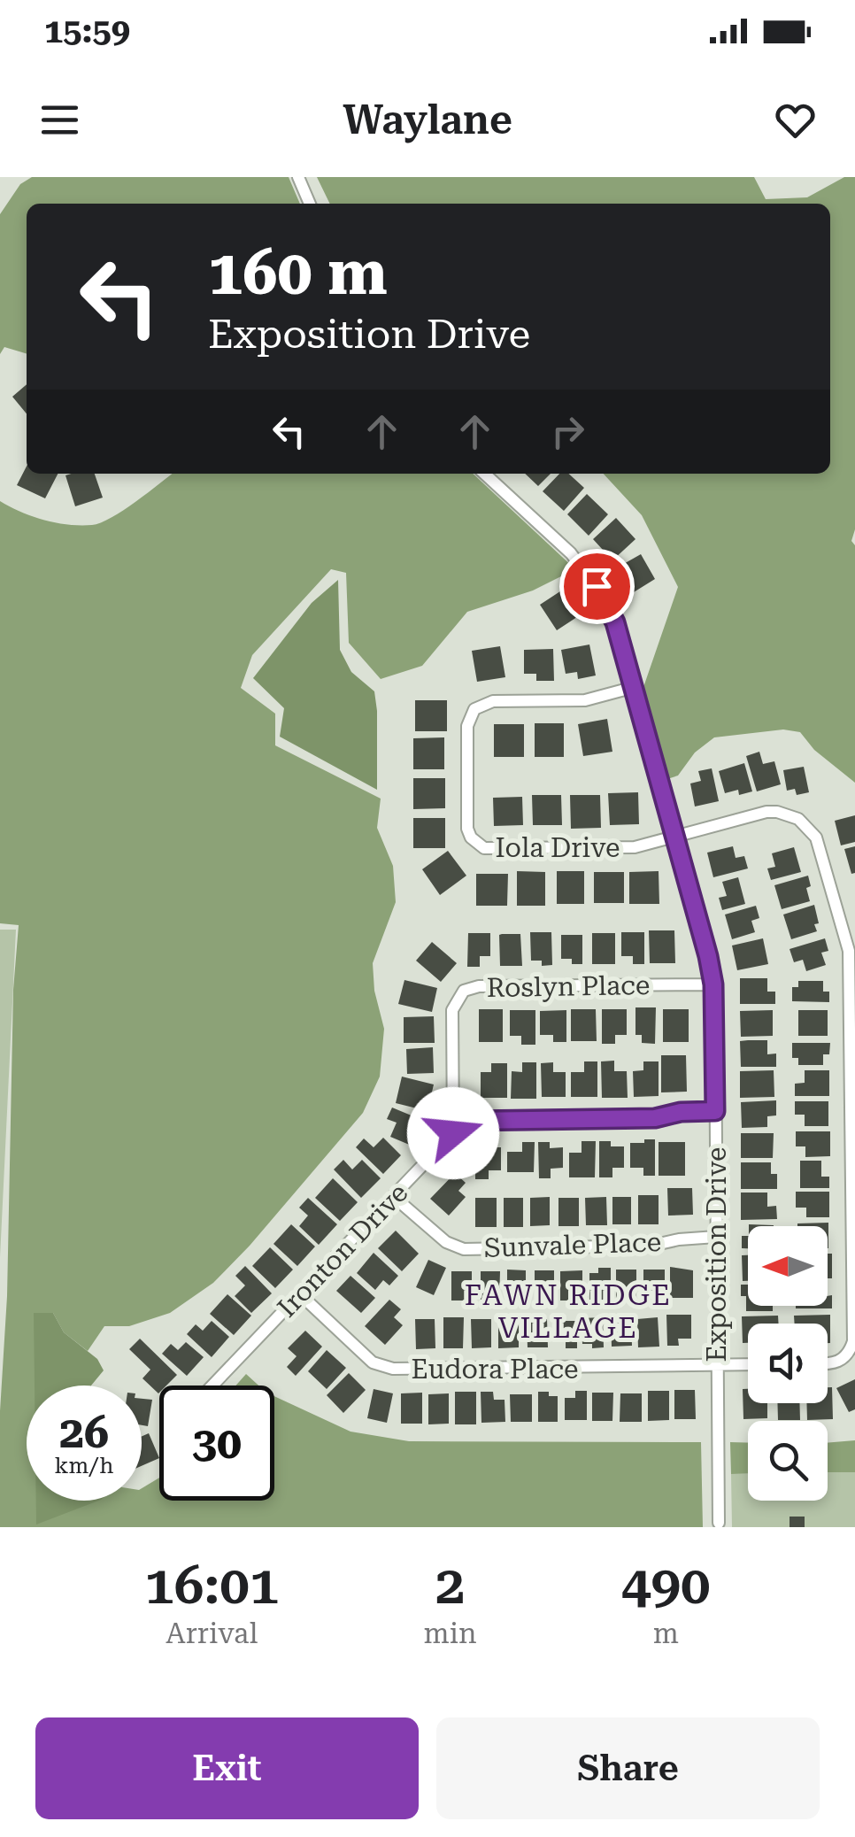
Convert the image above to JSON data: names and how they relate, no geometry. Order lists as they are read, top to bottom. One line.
{"streets":{"street":["Iola Drive","Roslyn Place","Sunvale Place","Ironton Drive","Exposition Drive","Eudora Place"]},"crossings":[["Iola Drive","Exposition Drive"],["Roslyn Place","Ironton Drive"],["Roslyn Place","Exposition Drive"],["Sunvale Place","Ironton Drive"],["Sunvale Place","Exposition Drive"],["Ironton Drive","Exposition Drive"],["Ironton Drive","Eudora Place"],["Exposition Drive","Eudora Place"]],"districts":["FAWN RIDGE VILLAGE"],"north":"left","page":{"status":"15:59","header":"Waylane","turn":["160 m","Exposition Drive"],"speed":"26 km/h","limit":"30","eta":["16:01","Arrival","2","min","490","m"],"buttons":["Exit","Share"]}}
